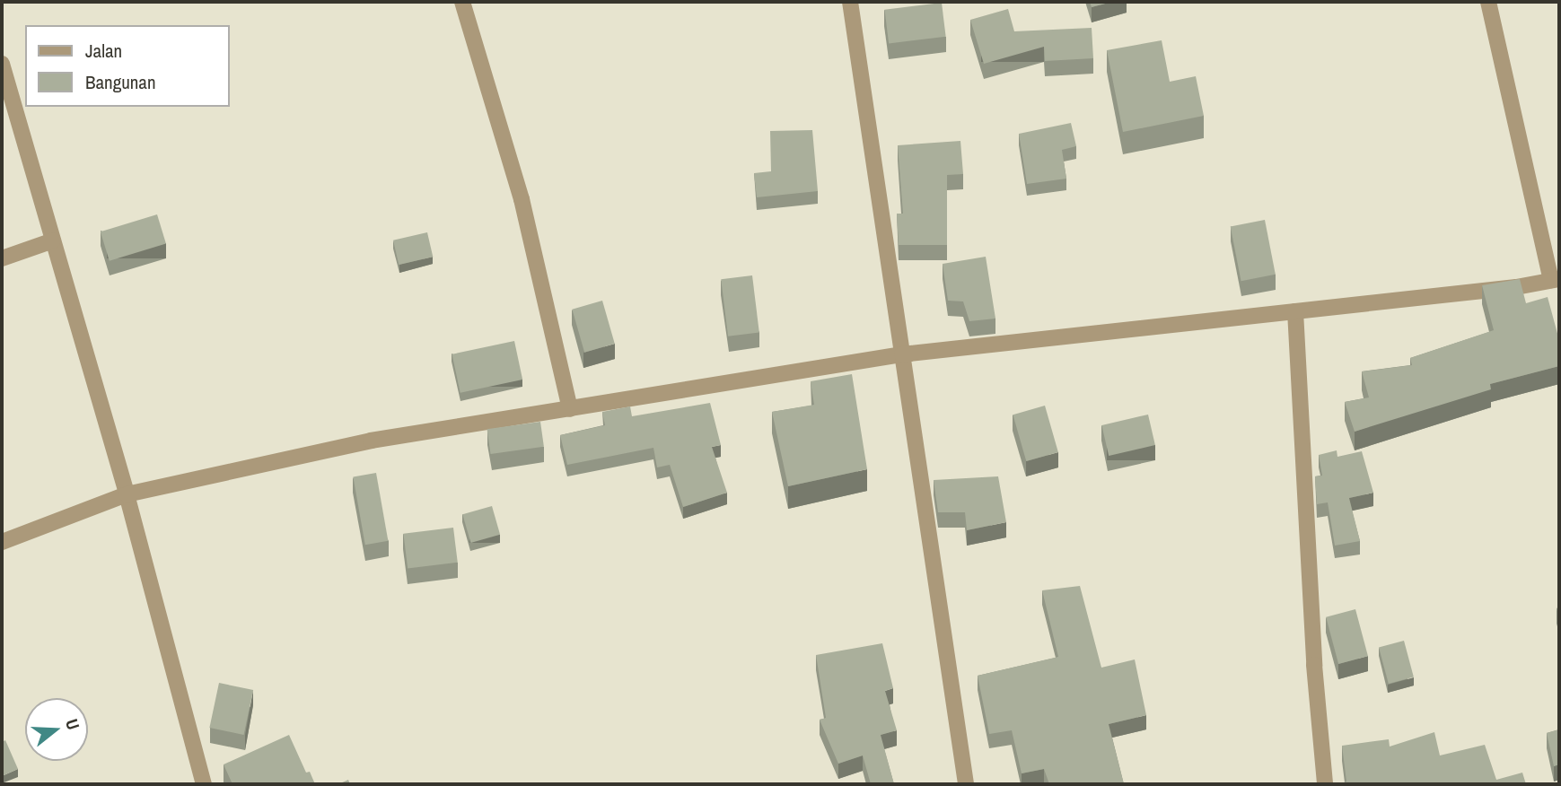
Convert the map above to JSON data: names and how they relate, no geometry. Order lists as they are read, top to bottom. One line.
{"legend":["Jalan","Bangunan"],"north":"right"}
